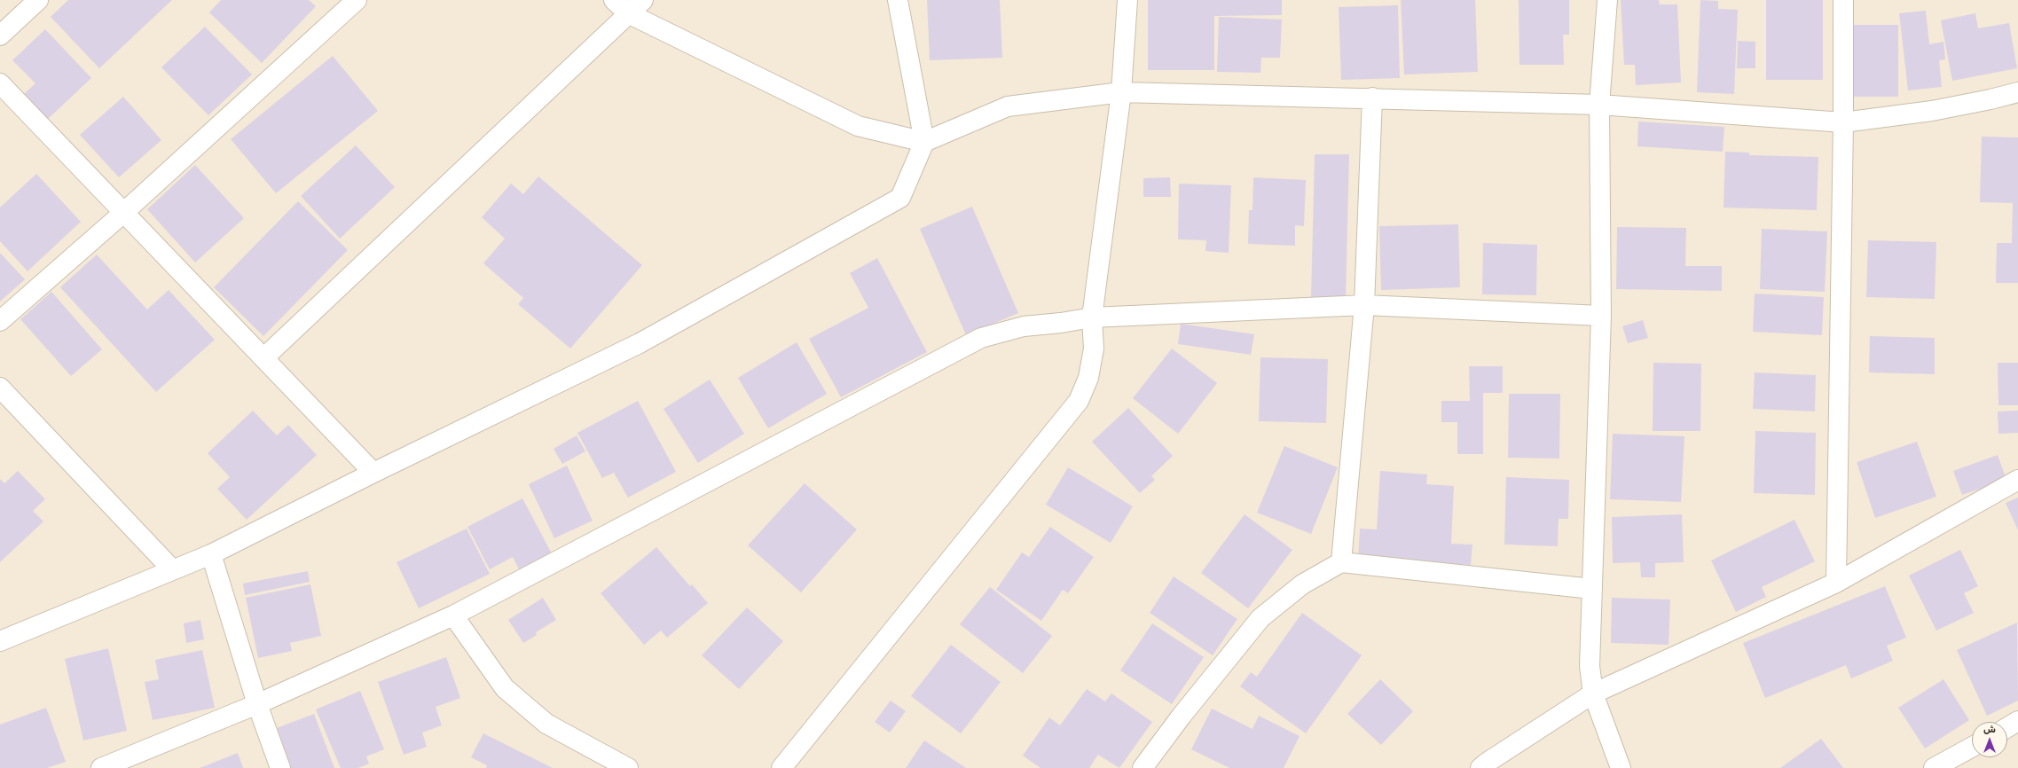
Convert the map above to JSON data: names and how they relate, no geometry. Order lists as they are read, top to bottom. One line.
{"north":"top"}
